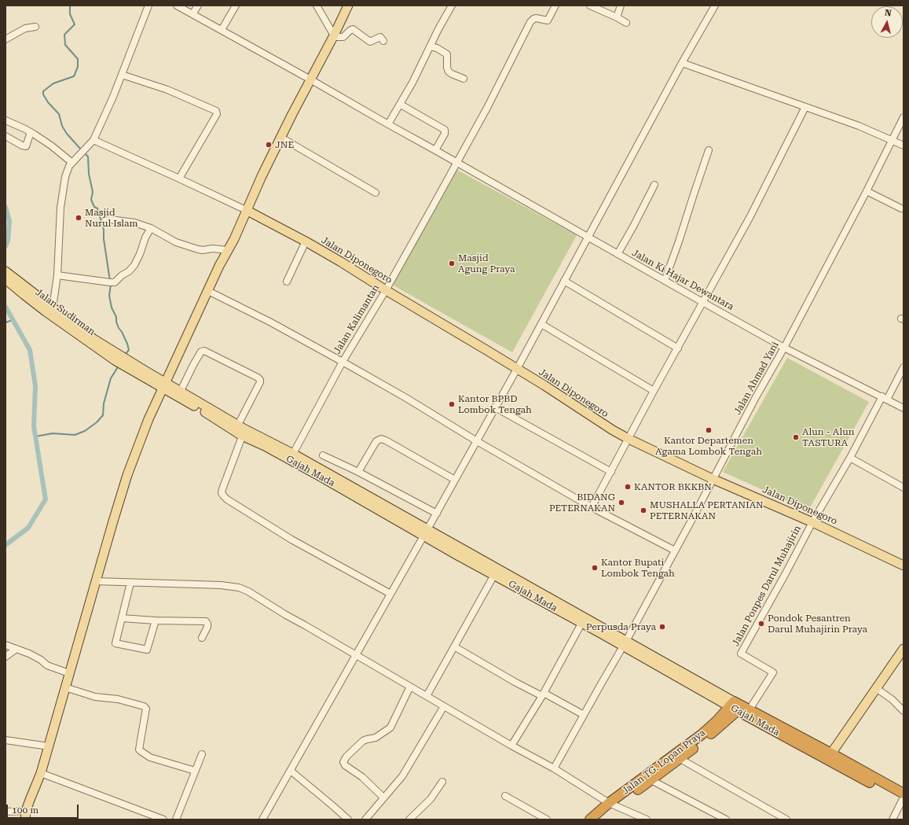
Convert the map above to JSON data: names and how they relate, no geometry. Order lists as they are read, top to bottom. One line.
{"streets":{"highway":["Gajah Mada","Jalan TG. Lopan Praya"],"main road":["Jalan Diponegoro","Jalan Sudirman"],"street":["Jalan Ki Hajar Dewantara","Jalan Kalimantan","Jalan Ahmad Yani","Jalan Ponpes Darul Muhajirin"]},"crossings":[["Jalan Diponegoro","Jalan Kalimantan"],["Jalan Diponegoro","Jalan Ahmad Yani"],["Jalan Diponegoro","Jalan Ponpes Darul Muhajirin"],["Jalan Ki Hajar Dewantara","Jalan Kalimantan"],["Jalan Ki Hajar Dewantara","Jalan Ahmad Yani"],["Jalan Kalimantan","Gajah Mada"],["Jalan Ahmad Yani","Gajah Mada"],["Gajah Mada","Jalan Ponpes Darul Muhajirin"],["Gajah Mada","Jalan TG. Lopan Praya"],["Jalan Ponpes Darul Muhajirin","Jalan TG. Lopan Praya"]],"places":["JNE","Masjid Nurul Islam","Masjid Agung Praya","Kantor BPBD Lombok Tengah","Kantor Departemen Agama Lombok Tengah","Alun - Alun TASTURA","KANTOR BKKBN","BIDANG PETERNAKAN","MUSHALLA PERTANIAN PETERNAKAN","Kantor Bupati Lombok Tengah","Pondok Pesantren Darul Muhajirin Praya","Perpusda Praya"],"scale_bar":"100 m","north":"top"}
